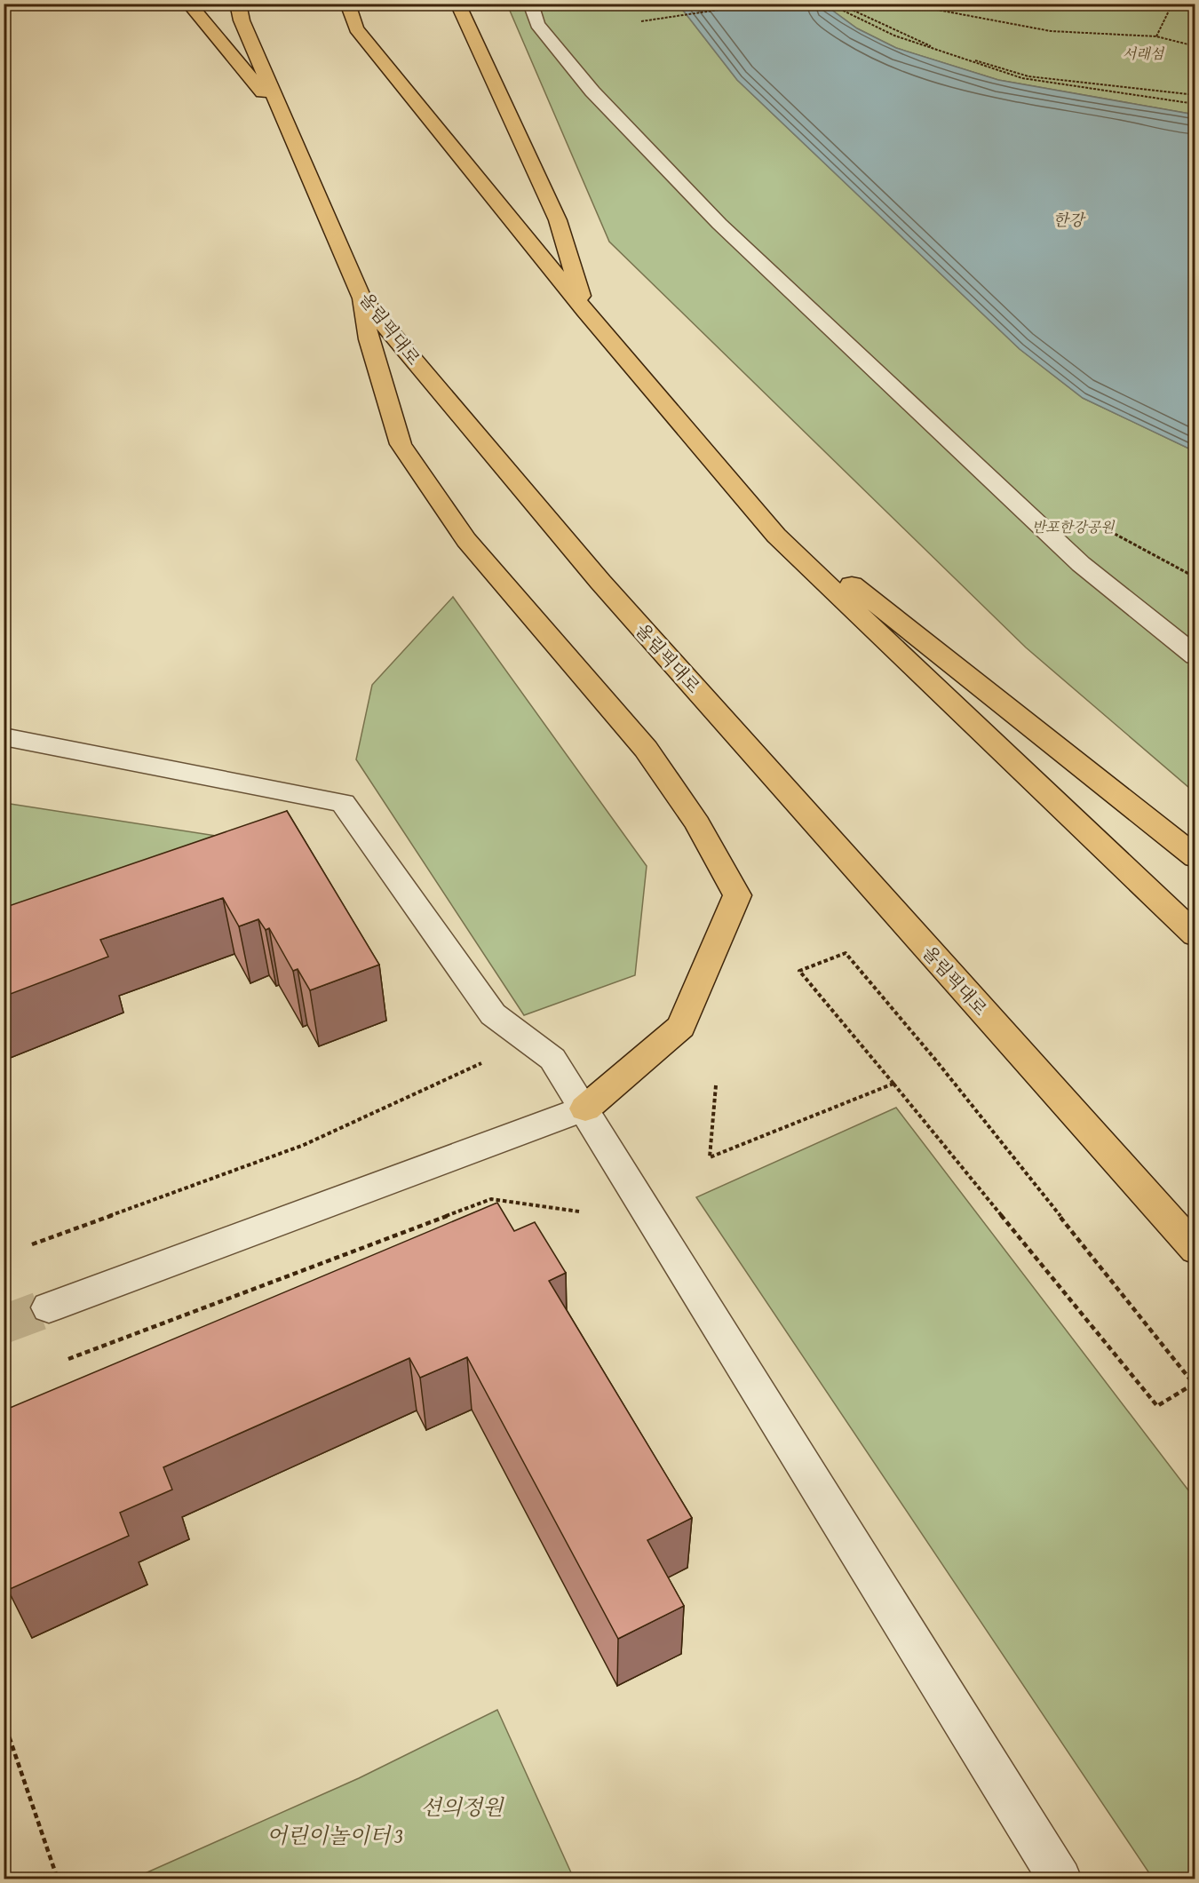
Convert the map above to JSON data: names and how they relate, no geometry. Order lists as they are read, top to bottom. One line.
{"streets":{"highway":["올림픽대로"]},"water":["한강"],"parks":["서래섬","반포한강공원","션의정원","어린이놀이터 3"]}
